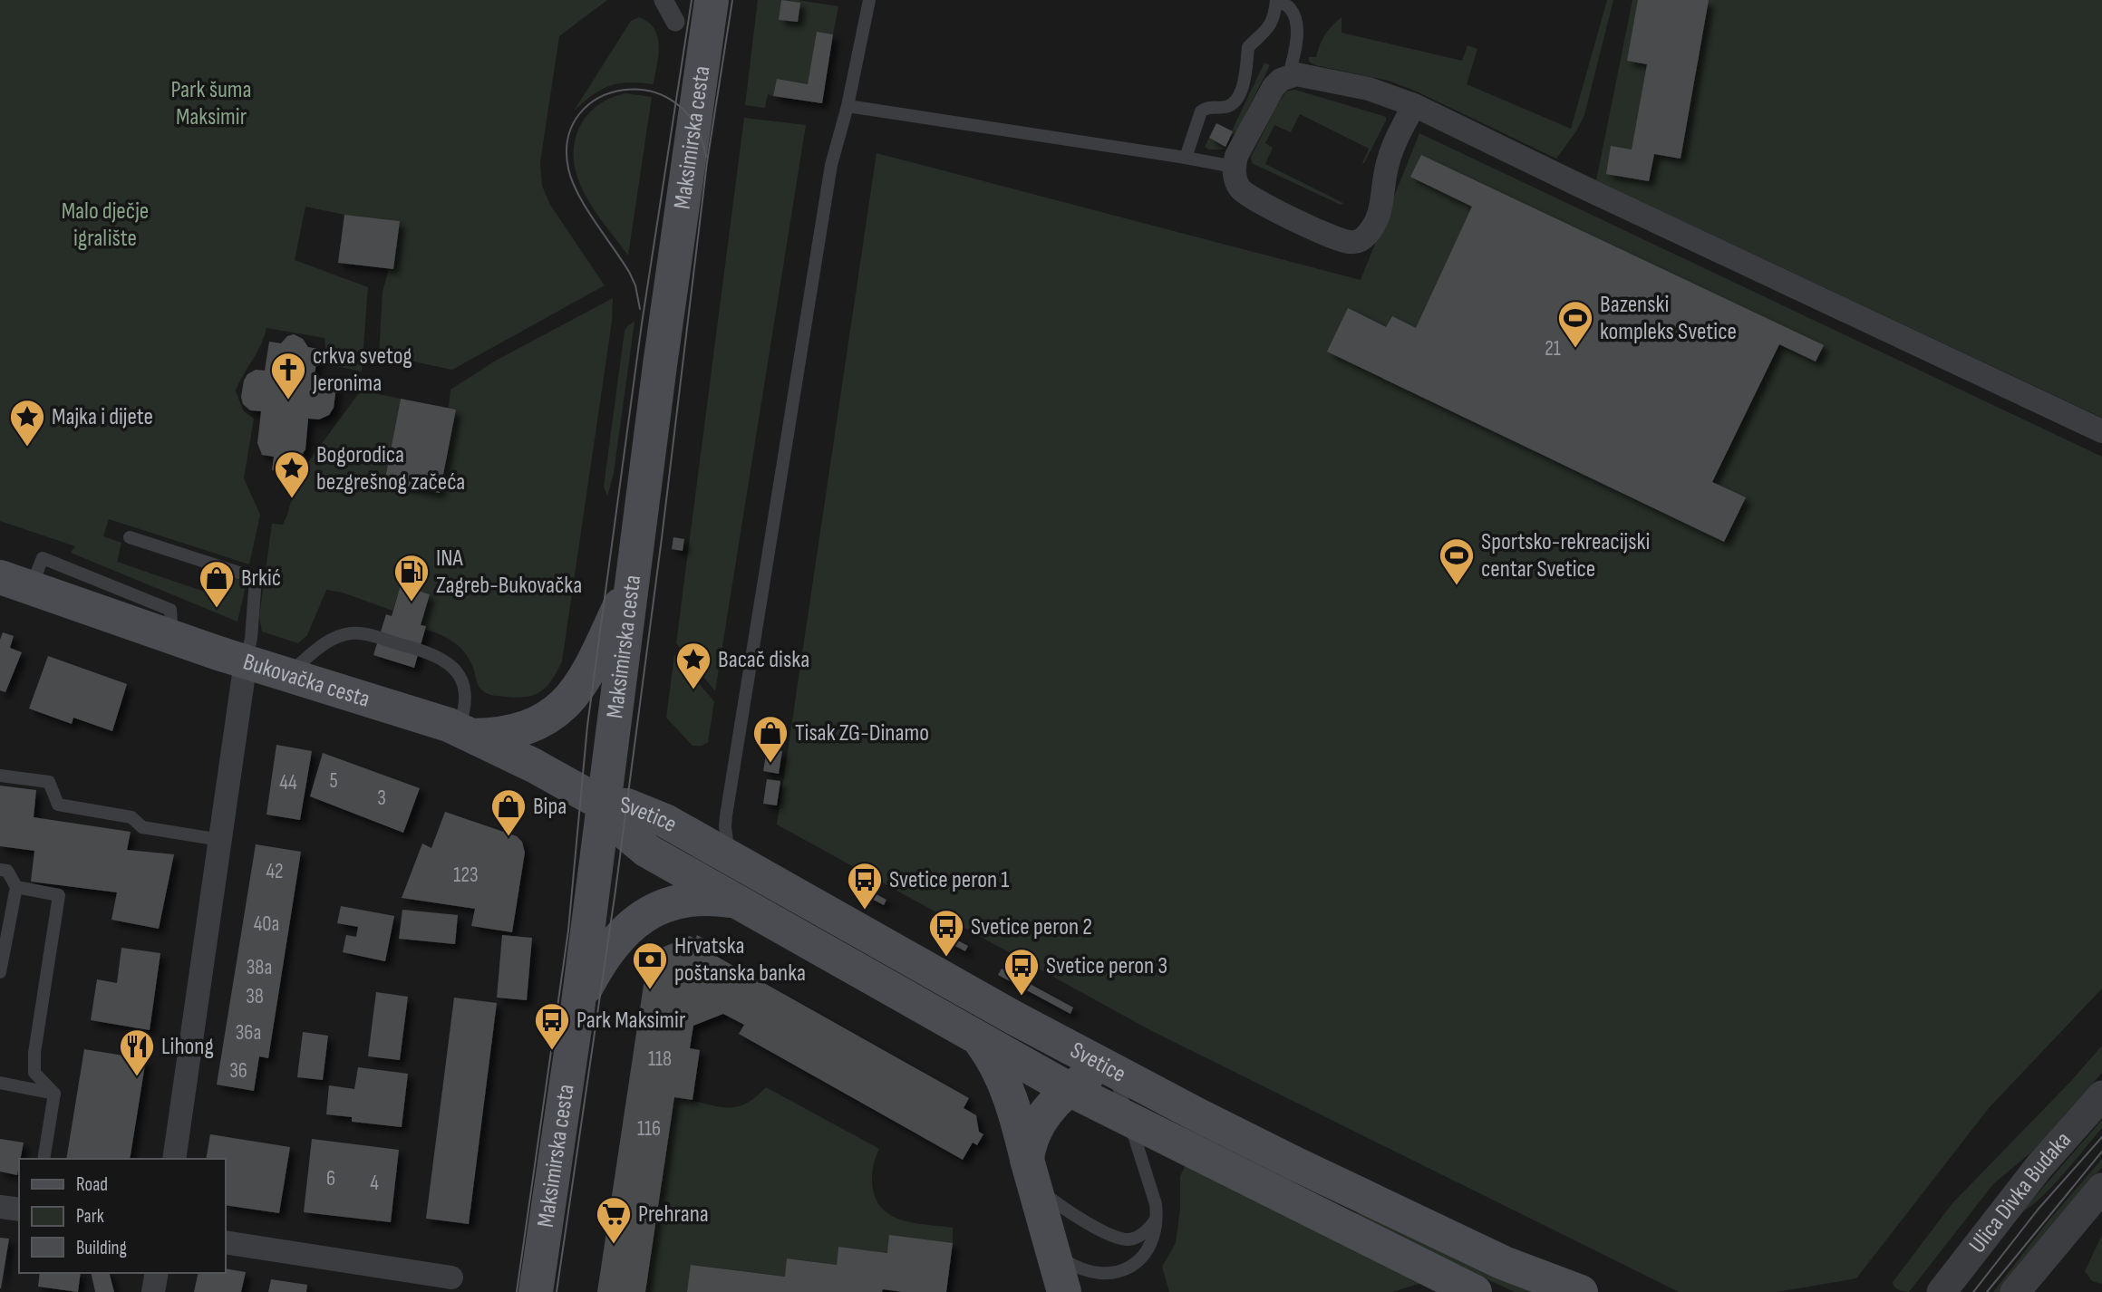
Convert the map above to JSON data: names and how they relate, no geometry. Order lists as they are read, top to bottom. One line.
{"streets":{"main road":["Maksimirska cesta","Bukovačka cesta","Svetice"],"street":["Ulica Divka Budaka"]},"crossings":[["Maksimirska cesta","Bukovačka cesta"],["Maksimirska cesta","Svetice"],["Bukovačka cesta","Svetice"]],"parks":["Park šuma Maksimir","Malo dječje igralište"],"places":{"sports":["Bazenski kompleks Svetice","Sportsko-rekreacijski centar Svetice"],"church":["crkva svetog Jeronima"],"place":["Majka i dijete","Bogorodica bezgrešnog začeća","Bacač diska"],"fuel station":["INA Zagreb-Bukovačka"],"shop":["Brkić","Tisak ZG-Dinamo","Bipa"],"bus stop":["Svetice peron 1","Svetice peron 2","Svetice peron 3","Park Maksimir"],"bank":["Hrvatska poštanska banka"],"restaurant":["Lihong"],"supermarket":["Prehrana"]},"house_numbers":["21","5","44","3","42","123","40a","38a","38","36a","118","36","116","6","4"],"legend":["Road","Park","Building"]}
